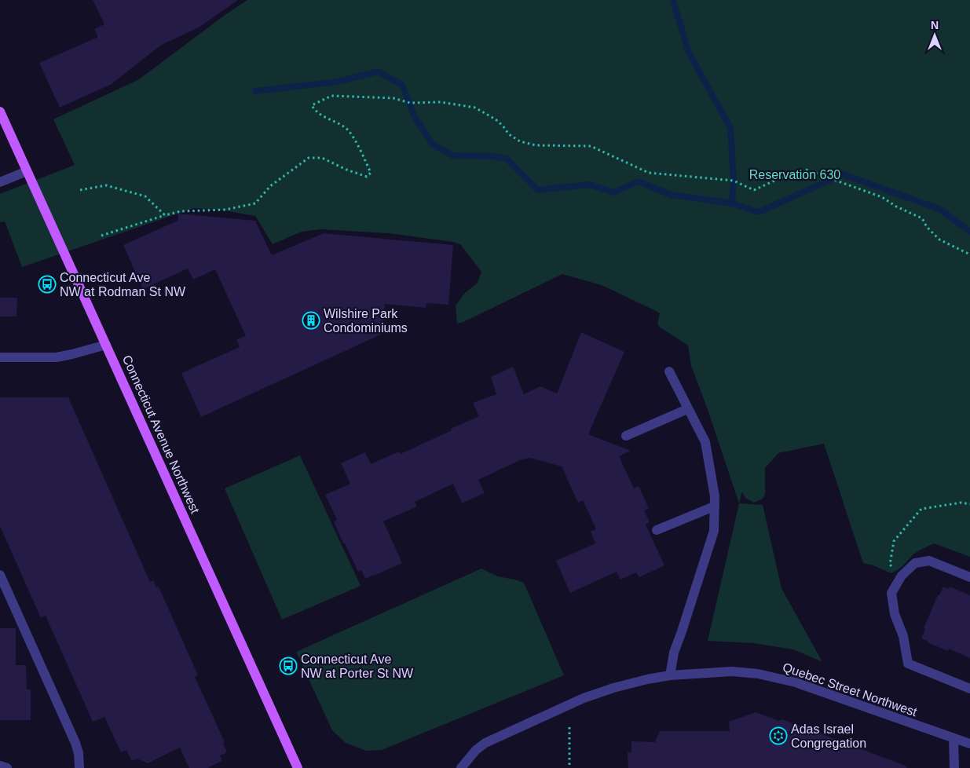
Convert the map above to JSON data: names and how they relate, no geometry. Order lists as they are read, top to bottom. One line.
{"streets":{"main road":["Connecticut Avenue Northwest"],"street":["Quebec Street Northwest"]},"parks":["Reservation 630"],"places":{"bus stop":["Connecticut Ave NW at Rodman St NW","Connecticut Ave NW at Porter St NW"],"building":["Wilshire Park Condominiums"],"synagogue":["Adas Israel Congregation"]},"north":"top"}
